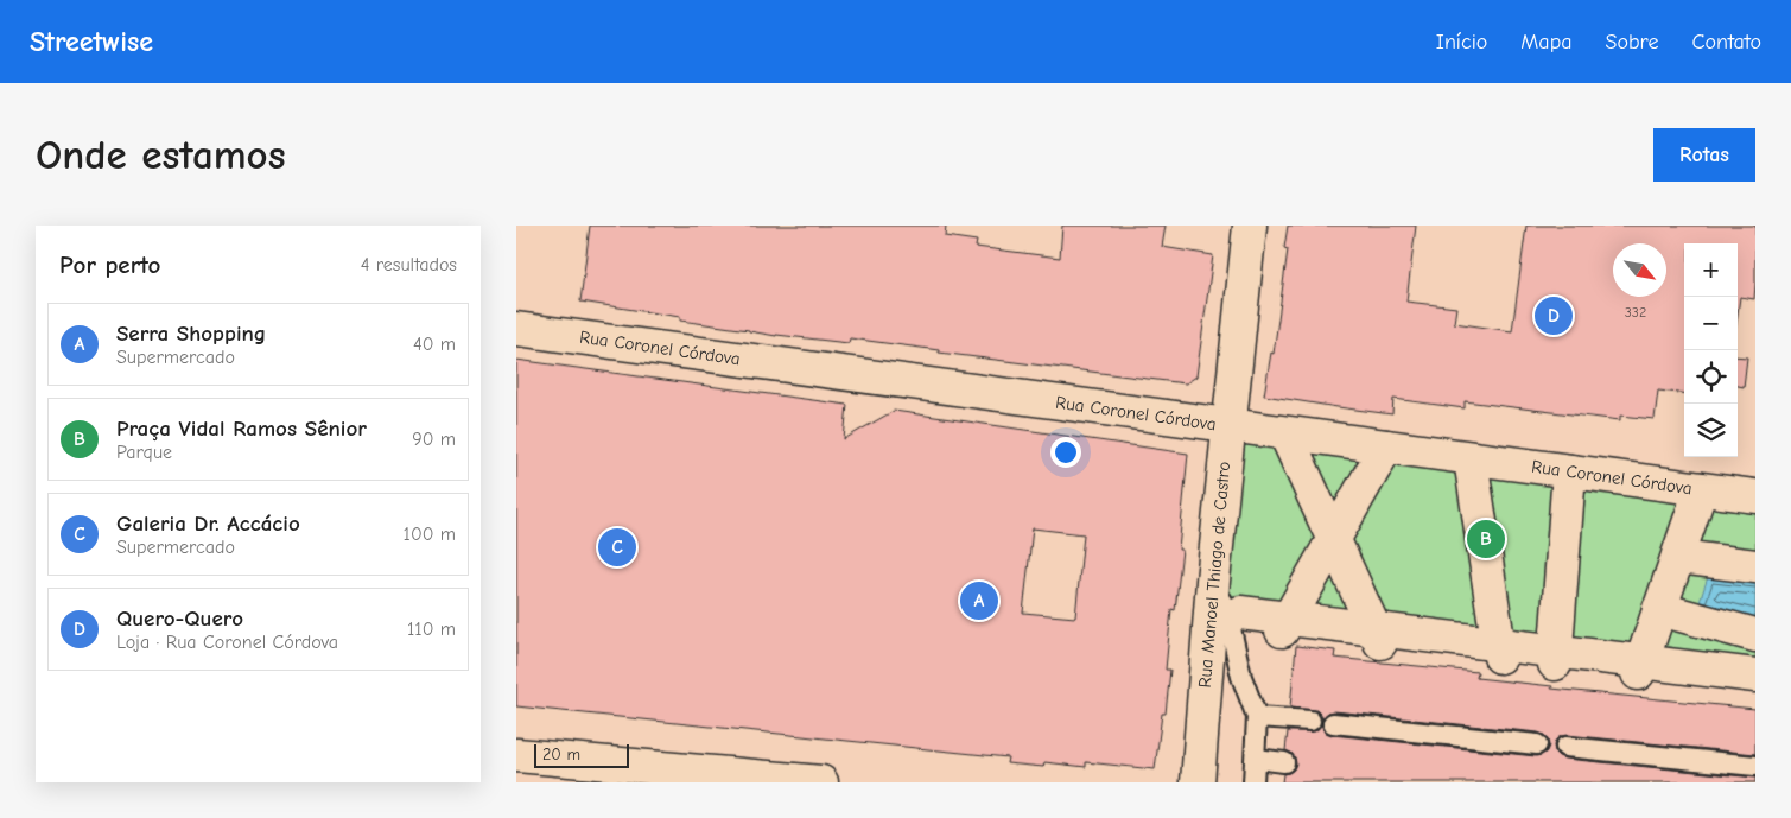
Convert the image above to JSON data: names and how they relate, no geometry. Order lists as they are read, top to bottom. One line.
{"streets":{"street":["Rua Coronel Córdova","Rua Manoel Thiago de Castro"]},"crossings":[["Rua Coronel Córdova","Rua Manoel Thiago de Castro"]],"house_numbers":["332"],"scale_bar":"20 m","north":"bottom right","page":{"header":"Streetwise","nav":["Início","Mapa","Sobre","Contato"],"buttons":"Rotas","title":"Onde estamos","heading":["Por perto","4 resultados"],"map_buttons":["+","−"],"pins":["D","B","C","A"],"list":[{"mark":"A","name":"Serra Shopping","note":"Supermercado","value":"40 m"},{"mark":"B","name":"Praça Vidal Ramos Sênior","note":"Parque","value":"90 m"},{"mark":"C","name":"Galeria Dr. Accácio","note":"Supermercado","value":"100 m"},{"mark":"D","name":"Quero-Quero","note":"Loja · Rua Coronel Córdova","value":"110 m"}],"scale":"20 m"}}
